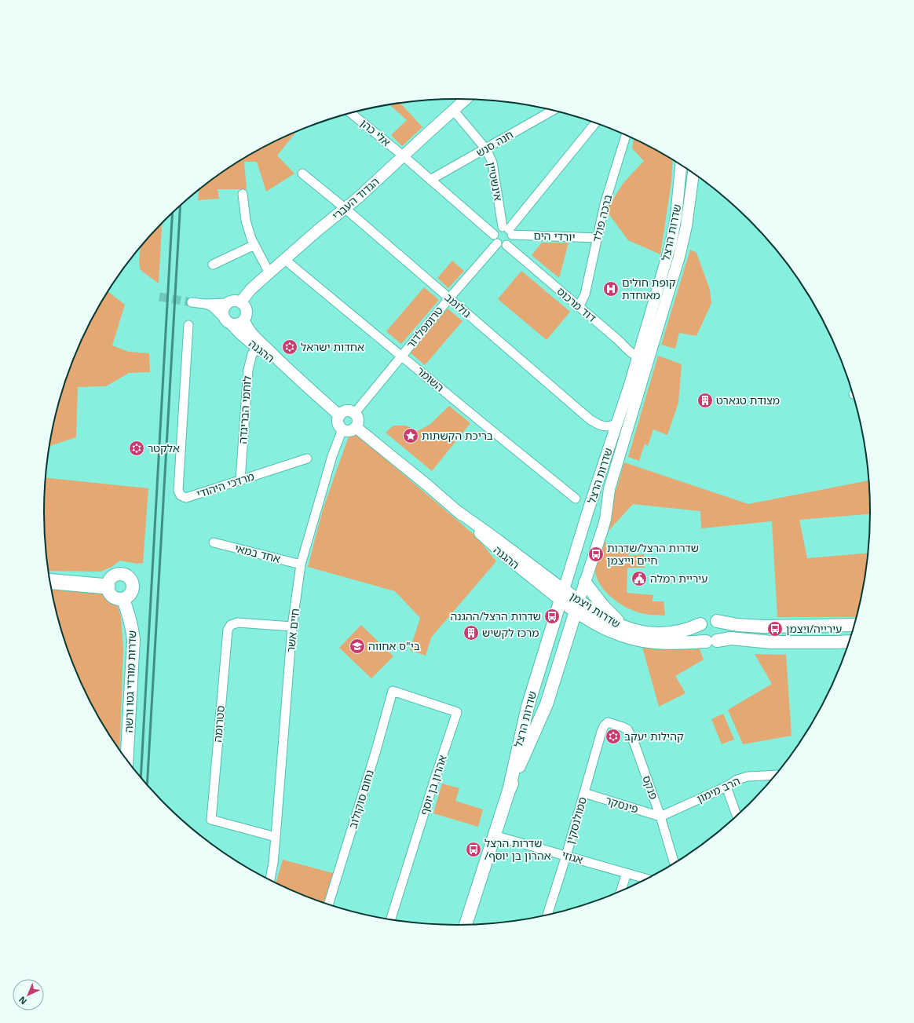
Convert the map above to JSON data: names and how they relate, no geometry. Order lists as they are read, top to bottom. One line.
{"streets":{"main road":["שדרות הרצל","שדרות ויצמן","שדרות מורדי גטו ורשה"],"street":["אלי כהן","חנה סנש","אינשטיין","הגדוד העברי","ברכה פולד","יורדי הים","דוד מרכוס","גולומב","טרומפלדור","ההגנה","השומר","לוחמי הבריגדה","מרדכי היהודי","אחד במאי","חיים אשר","סטרומה","אהרון בן יוסף","פנקס","הרב מימון","נחום סוקולוב","פינסקר","סמולנסקין","אגוזי"]},"crossings":[["אלי כהן","הגדוד העברי"],["חנה סנש","אינשטיין"],["אינשטיין","הגדוד העברי"],["אינשטיין","יורדי הים"],["אינשטיין","דוד מרכוס"],["אינשטיין","טרומפלדור"],["הגדוד העברי","גולומב"],["הגדוד העברי","ההגנה"],["הגדוד העברי","השומר"],["ברכה פולד","יורדי הים"],["ברכה פולד","דוד מרכוס"],["שדרות הרצל","דוד מרכוס"],["שדרות הרצל","גולומב"],["שדרות הרצל","ההגנה"],["שדרות הרצל","שדרות ויצמן"],["שדרות הרצל","אגוזי"],["יורדי הים","דוד מרכוס"],["יורדי הים","טרומפלדור"],["דוד מרכוס","טרומפלדור"],["גולומב","טרומפלדור"],["טרומפלדור","ההגנה"],["טרומפלדור","השומר"],["טרומפלדור","חיים אשר"],["ההגנה","לוחמי הבריגדה"],["ההגנה","שדרות ויצמן"],["ההגנה","חיים אשר"],["לוחמי הבריגדה","מרדכי היהודי"],["אחד במאי","חיים אשר"],["חיים אשר","סטרומה"],["אהרון בן יוסף","נחום סוקולוב"],["פנקס","הרב מימון"],["פנקס","פינסקר"],["פנקס","סמולנסקין"],["הרב מימון","פינסקר"],["פינסקר","סמולנסקין"],["סמולנסקין","אגוזי"]],"places":{"hospital":["קופת חולים מאוחדת"],"synagogue":["אחדות ישראל","אלקטר","קהילות יעקב"],"building":["מצודת טגארט","מרכז לקשיש"],"place":["בריכת הקשתות"],"bus stop":["שדרות הרצל/שדרות חיים וייצמן","שדרות הרצל/ההגנה","עירייה/ויצמן","שדרות הרצל /אהרון בן יוסף"],"public building":["עיריית רמלה"],"school or university":["בי\"ס אחווה"]},"north":"bottom left"}
